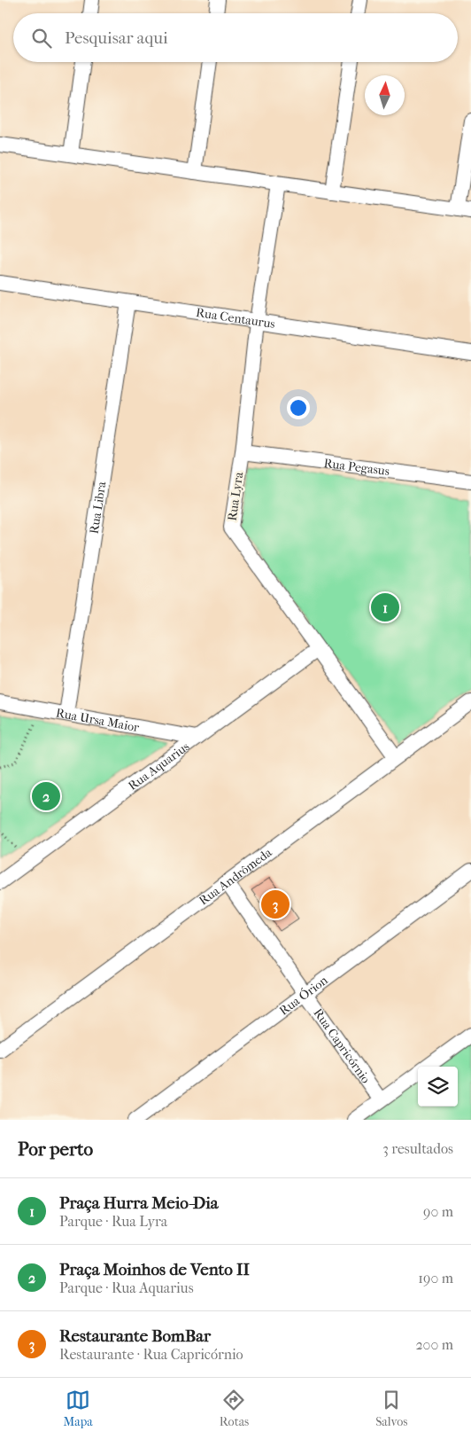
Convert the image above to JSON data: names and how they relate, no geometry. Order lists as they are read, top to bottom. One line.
{"streets":{"street":["Rua Centaurus","Rua Pegasus","Rua Lyra","Rua Libra","Rua Ursa Maior","Rua Aquarius","Rua Andrômeda","Rua Órion","Rua Capricórnio"]},"crossings":[["Rua Centaurus","Rua Lyra"],["Rua Centaurus","Rua Libra"],["Rua Pegasus","Rua Lyra"],["Rua Lyra","Rua Aquarius"],["Rua Lyra","Rua Andrômeda"],["Rua Libra","Rua Ursa Maior"],["Rua Ursa Maior","Rua Aquarius"],["Rua Andrômeda","Rua Capricórnio"],["Rua Órion","Rua Capricórnio"]],"north":"top","page":{"search":"Pesquisar aqui","pins":["1","2","3"],"heading":["Por perto","3 resultados"],"list":[{"mark":"1","name":"Praça Hurra Meio-Dia","note":"Parque · Rua Lyra","value":"90 m"},{"mark":"2","name":"Praça Moinhos de Vento II","note":"Parque · Rua Aquarius","value":"190 m"},{"mark":"3","name":"Restaurante BomBar","note":"Restaurante · Rua Capricórnio","value":"200 m"}],"nav":["Mapa","Rotas","Salvos"]}}
